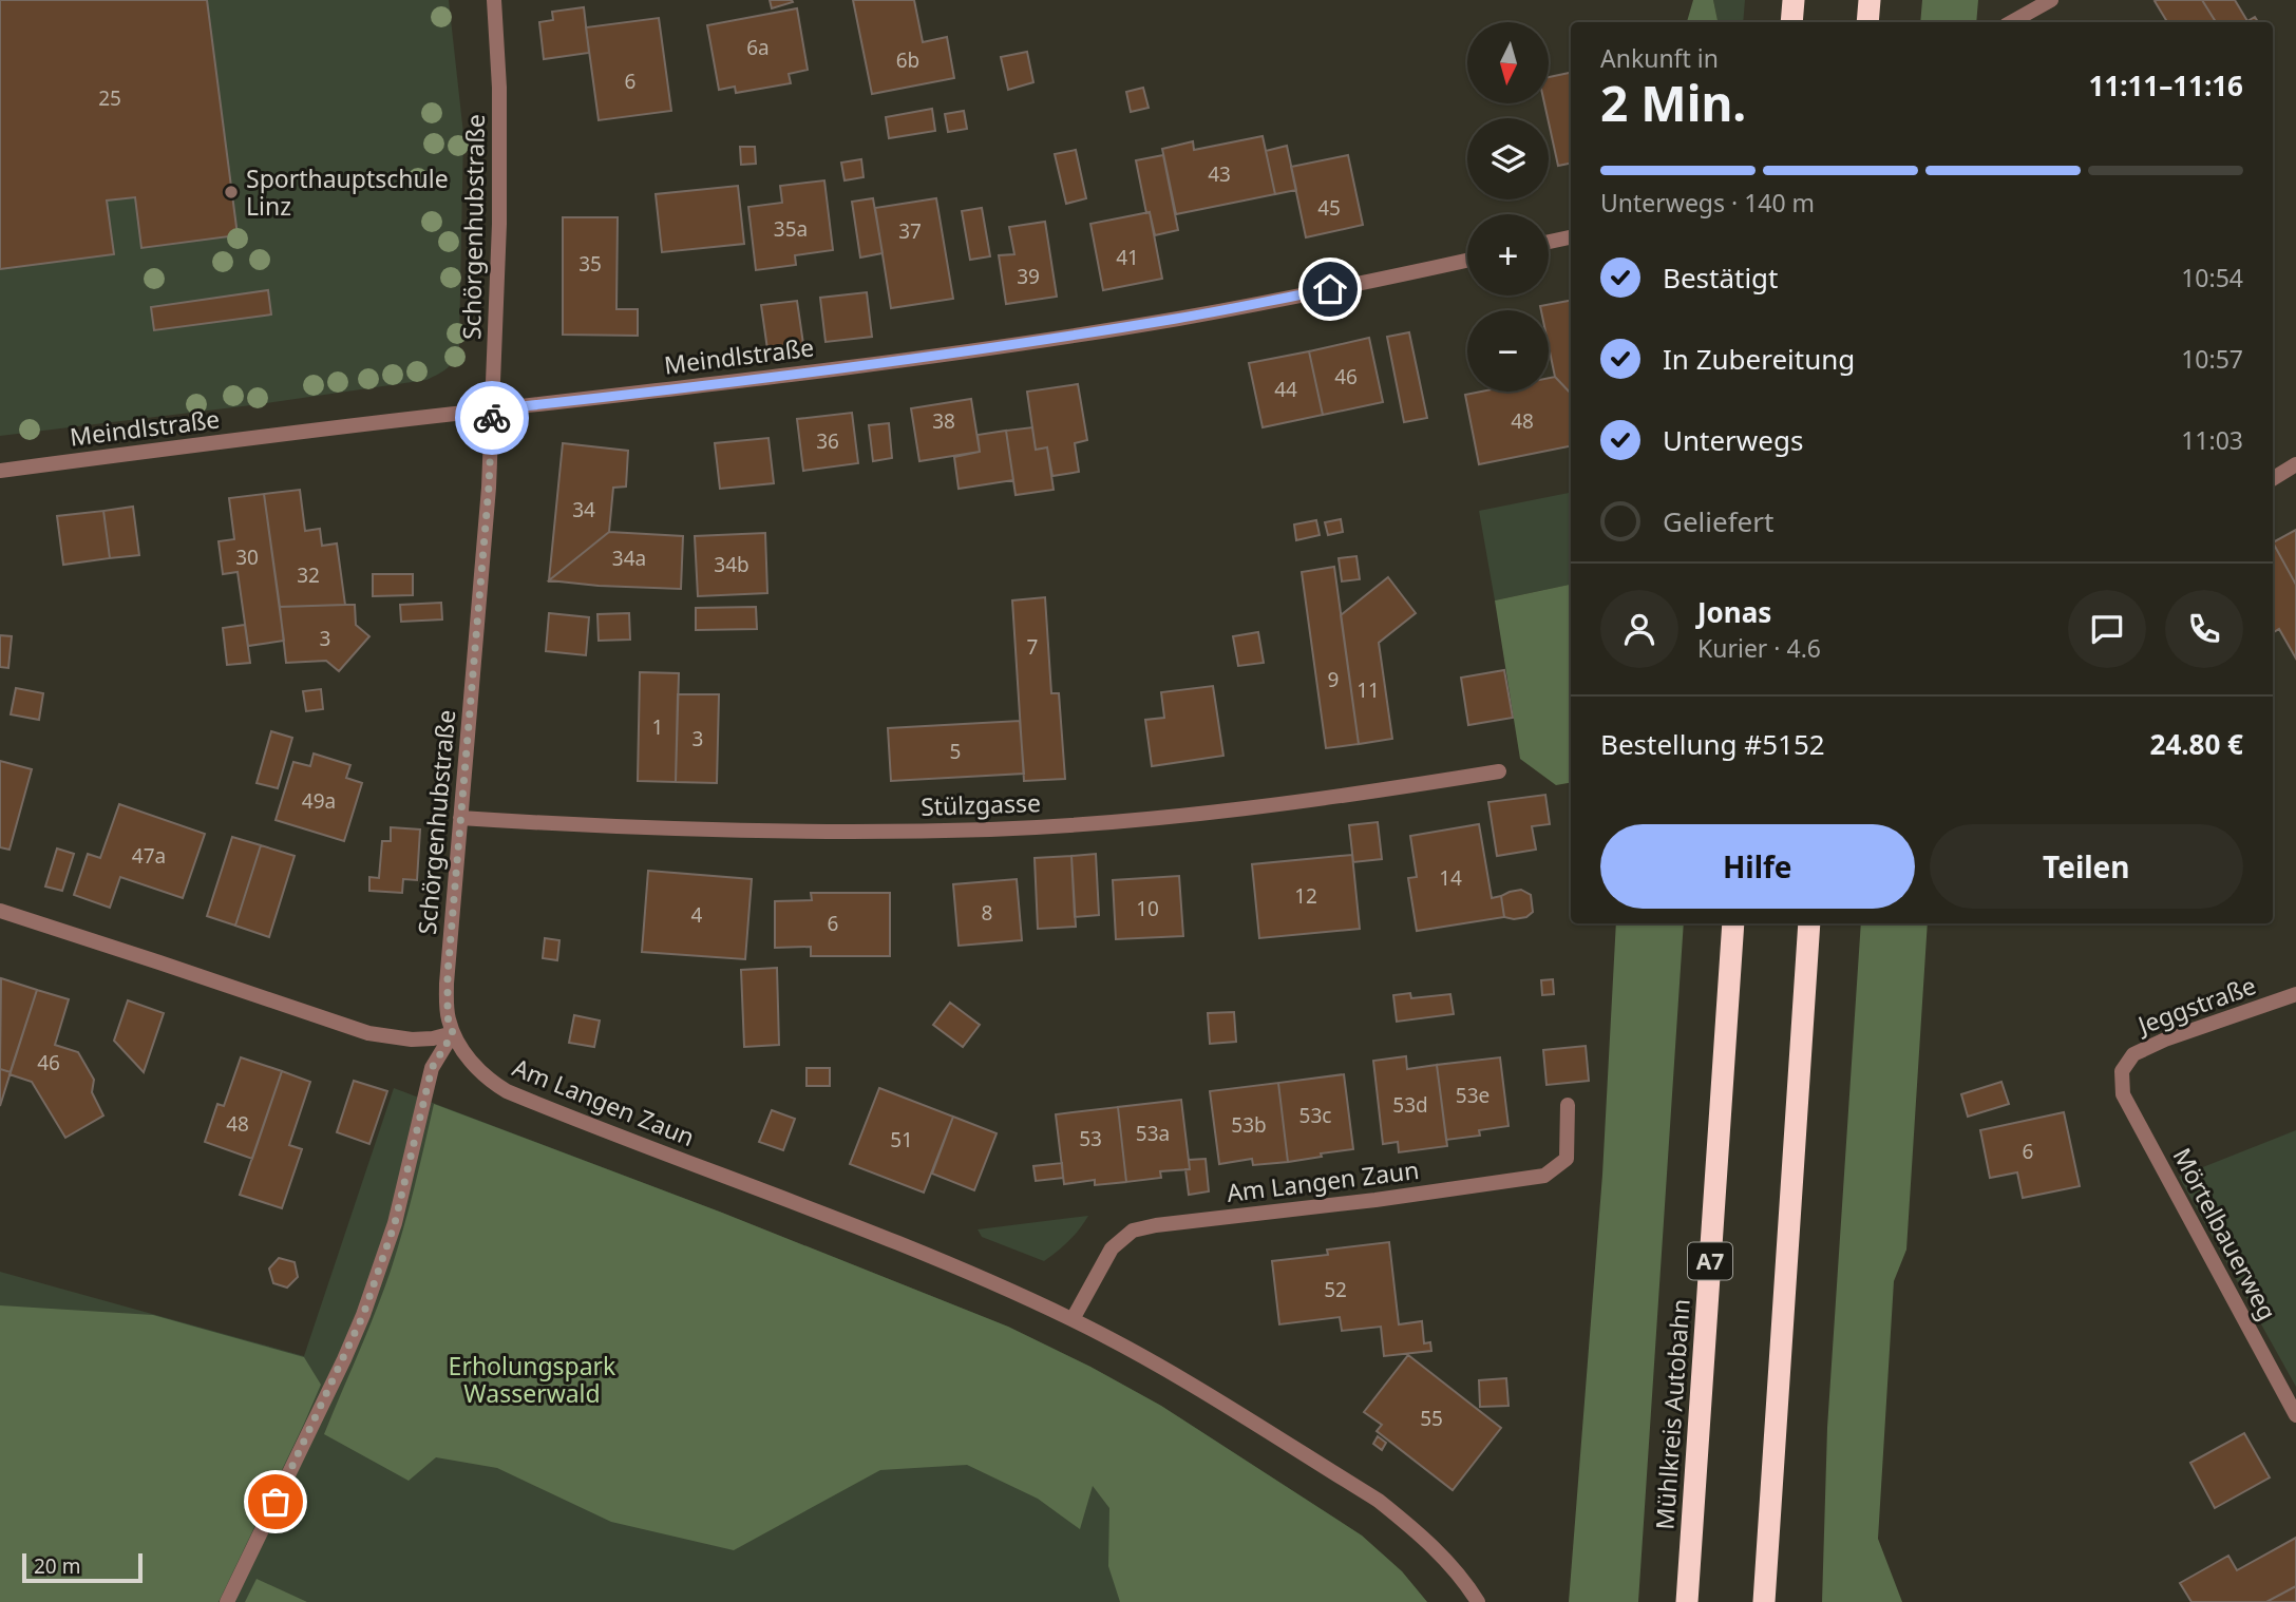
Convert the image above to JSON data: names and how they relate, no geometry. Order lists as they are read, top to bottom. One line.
{"streets":{"highway":["A7","Mühlkreis Autobahn"],"street":["Schörgenhubstraße","Meindlstraße","Stülzgasse","Jeggstraße","Am Langen Zaun","Mörtelbauerweg"]},"crossings":[["Schörgenhubstraße","Meindlstraße"],["Schörgenhubstraße","Stülzgasse"],["Schörgenhubstraße","Am Langen Zaun"],["Jeggstraße","Mörtelbauerweg"]],"parks":["Erholungspark Wasserwald"],"places":["Sporthauptschule Linz"],"house_numbers":["6a","6b","6","25","43","45","35a","37","41","35","39","46","44","38","48","36","34","30","34a","34b","32","3","7","9","11","1","3","5","49a","47a","14","12","10","8","4","6","46","53e","53d","53c","48","53b","53a","53","51","6","52","55"],"scale_bar":"20 m","north":"bottom","page":{"map_buttons":["+","−"],"heading":["2 Min.","Ankunft in","11:11–11:16"],"panel":["Jonas","Kurier · 4.6","Bestellung #5152","24.80 €"],"bar":"Unterwegs · 140 m","list":[["Bestätigt","10:54"],["In Zubereitung","10:57"],["Unterwegs","11:03"],"Geliefert"],"buttons":["Hilfe","Teilen"],"scale":"20 m"}}
